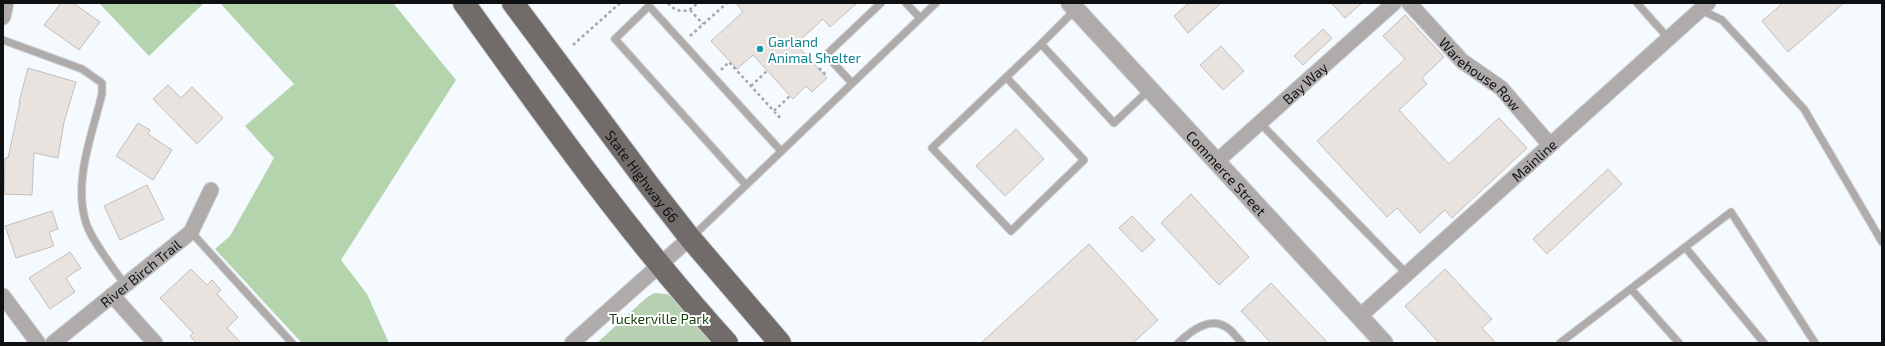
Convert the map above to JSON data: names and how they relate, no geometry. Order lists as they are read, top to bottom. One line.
{"streets":{"main road":["State Highway 66"],"street":["Warehouse Row","Bay Way","Mainline","Commerce Street","River Birch Trail"]},"crossings":[["Warehouse Row","Mainline"],["Bay Way","Commerce Street"],["Mainline","Commerce Street"]],"parks":["Tuckerville Park"],"places":["Garland Animal Shelter"]}
